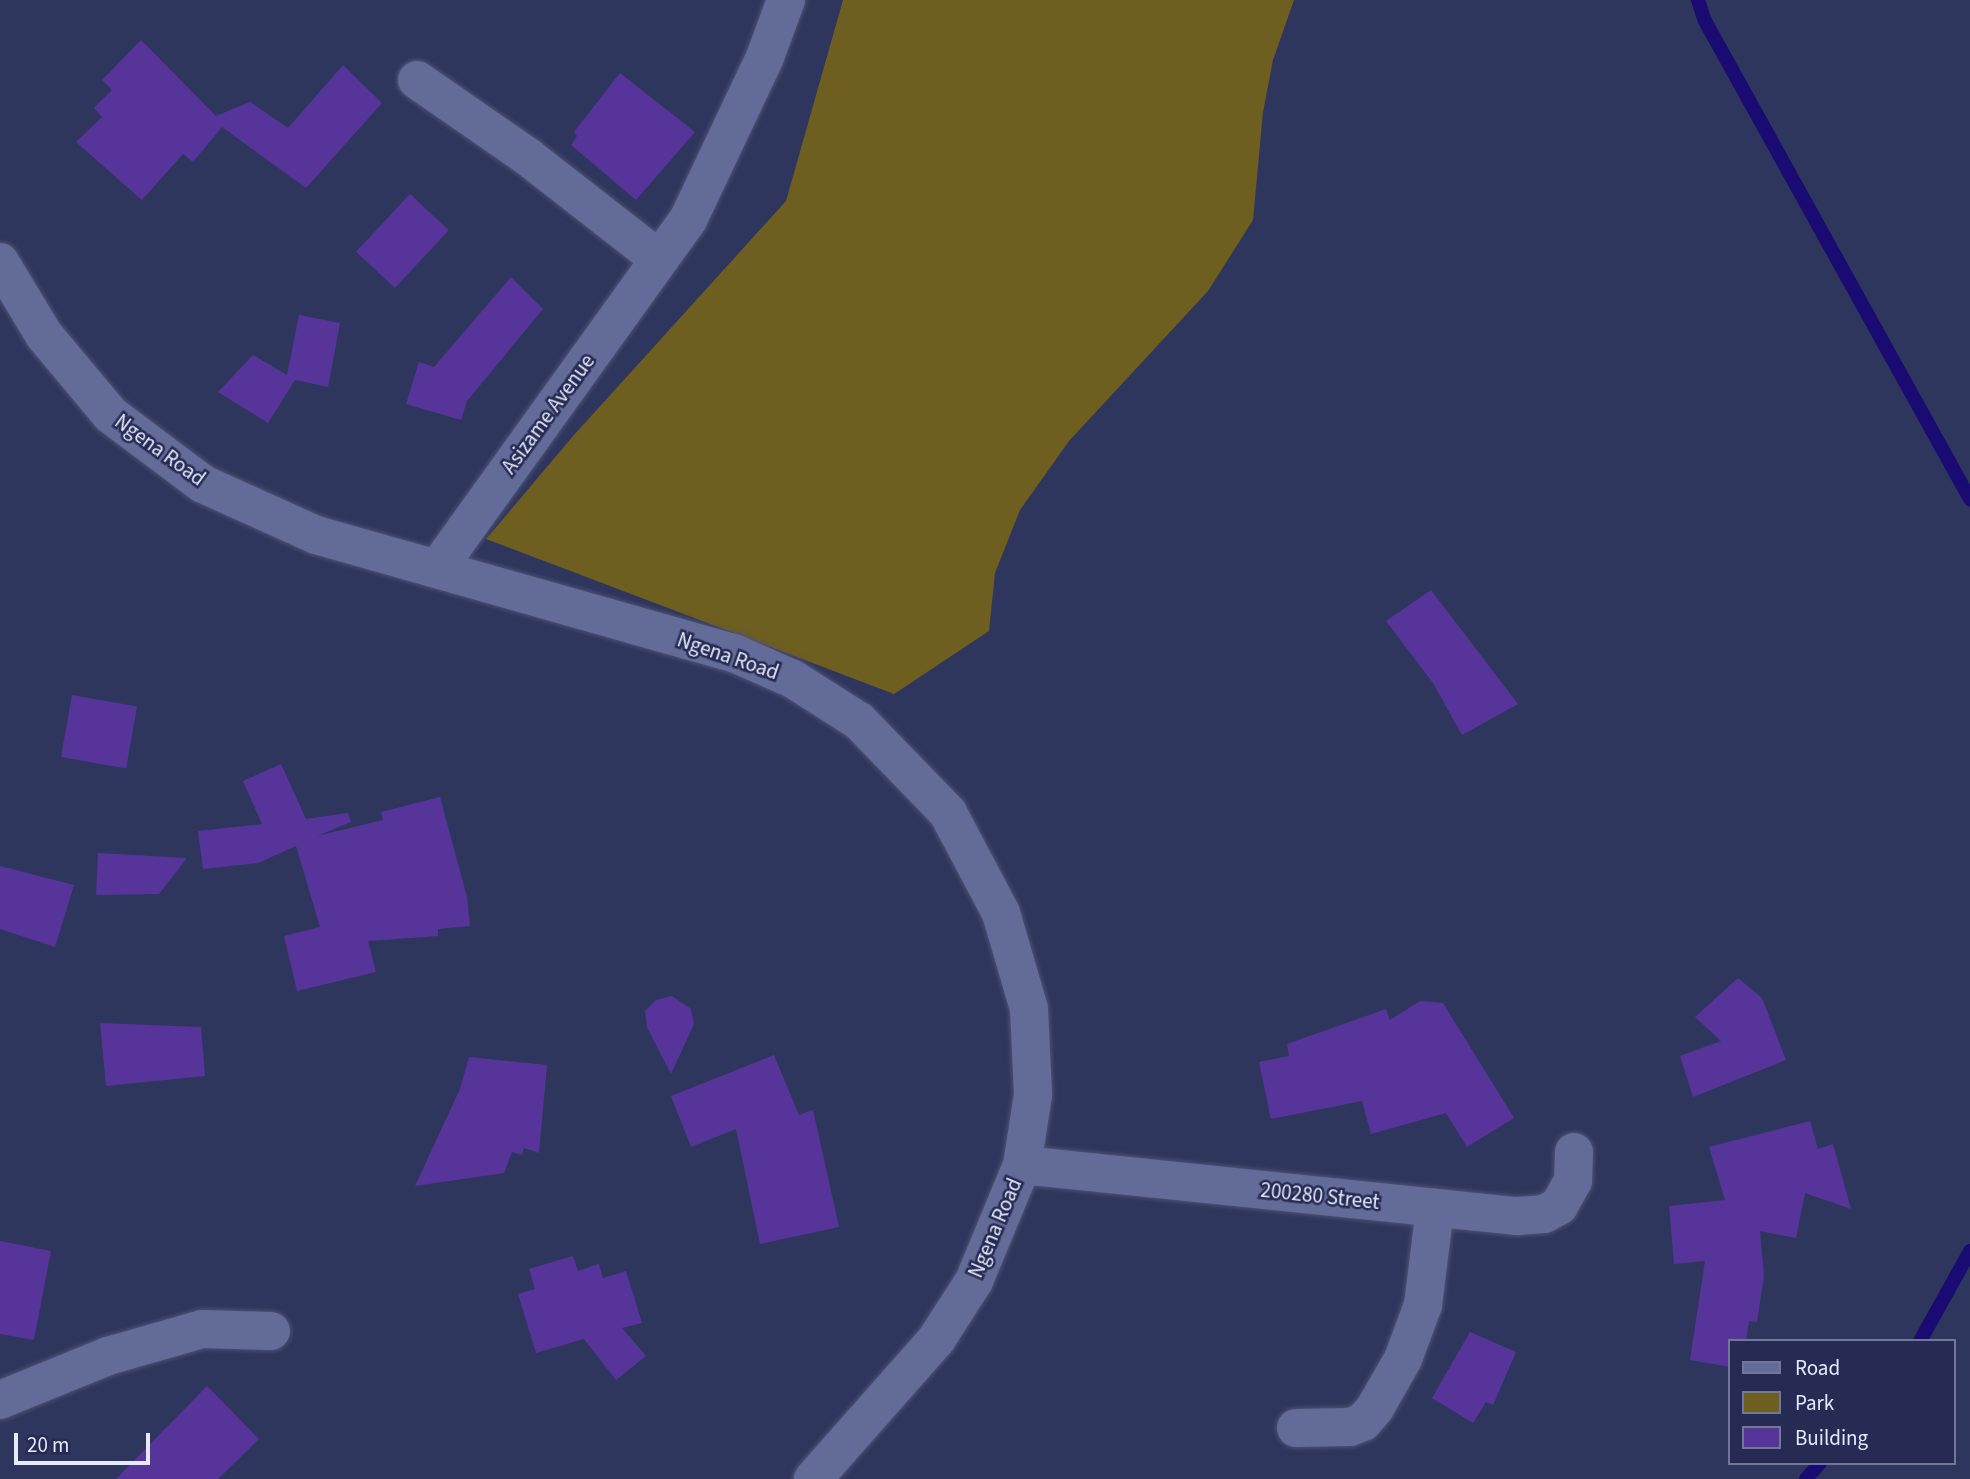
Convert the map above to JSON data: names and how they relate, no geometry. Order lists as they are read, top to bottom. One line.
{"streets":{"street":["Asizame Avenue","Ngena Road","200280 Street"]},"crossings":[["Asizame Avenue","Ngena Road"],["Ngena Road","200280 Street"]],"legend":["Road","Park","Building"],"scale_bar":"20 m"}
